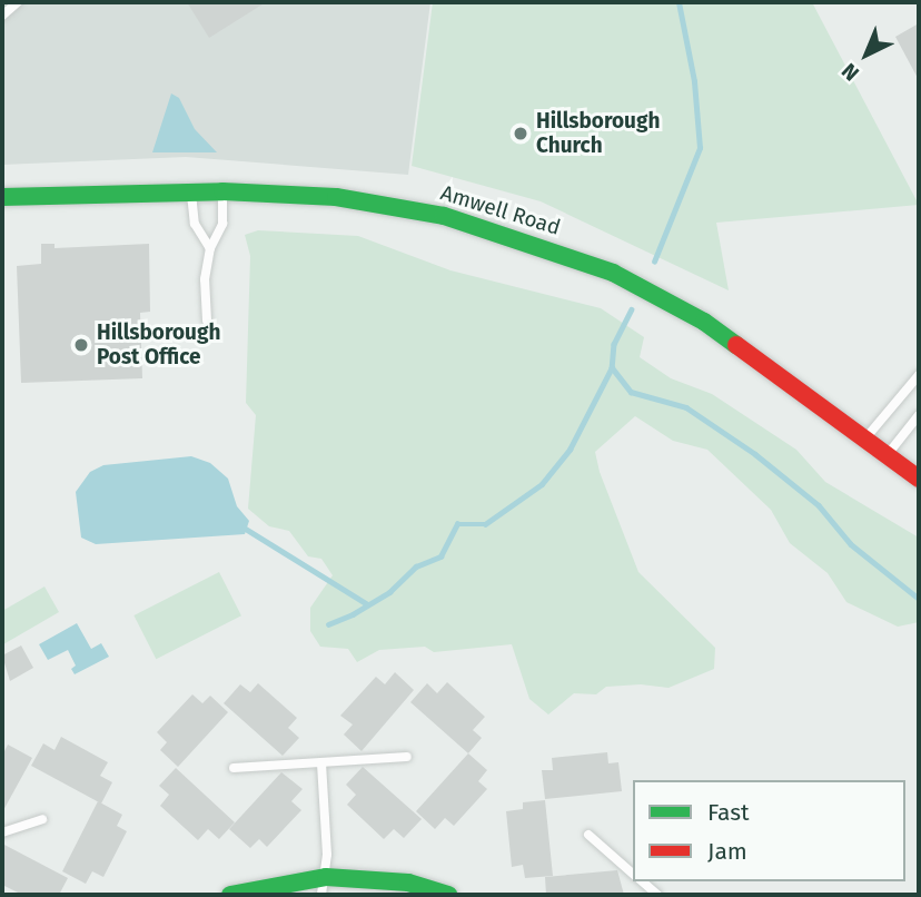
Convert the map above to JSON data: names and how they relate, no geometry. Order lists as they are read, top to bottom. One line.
{"streets":{"main road":["Amwell Road"]},"places":["Hillsborough Church","Hillsborough Post Office"],"legend":["Fast","Jam"],"north":"bottom left"}
